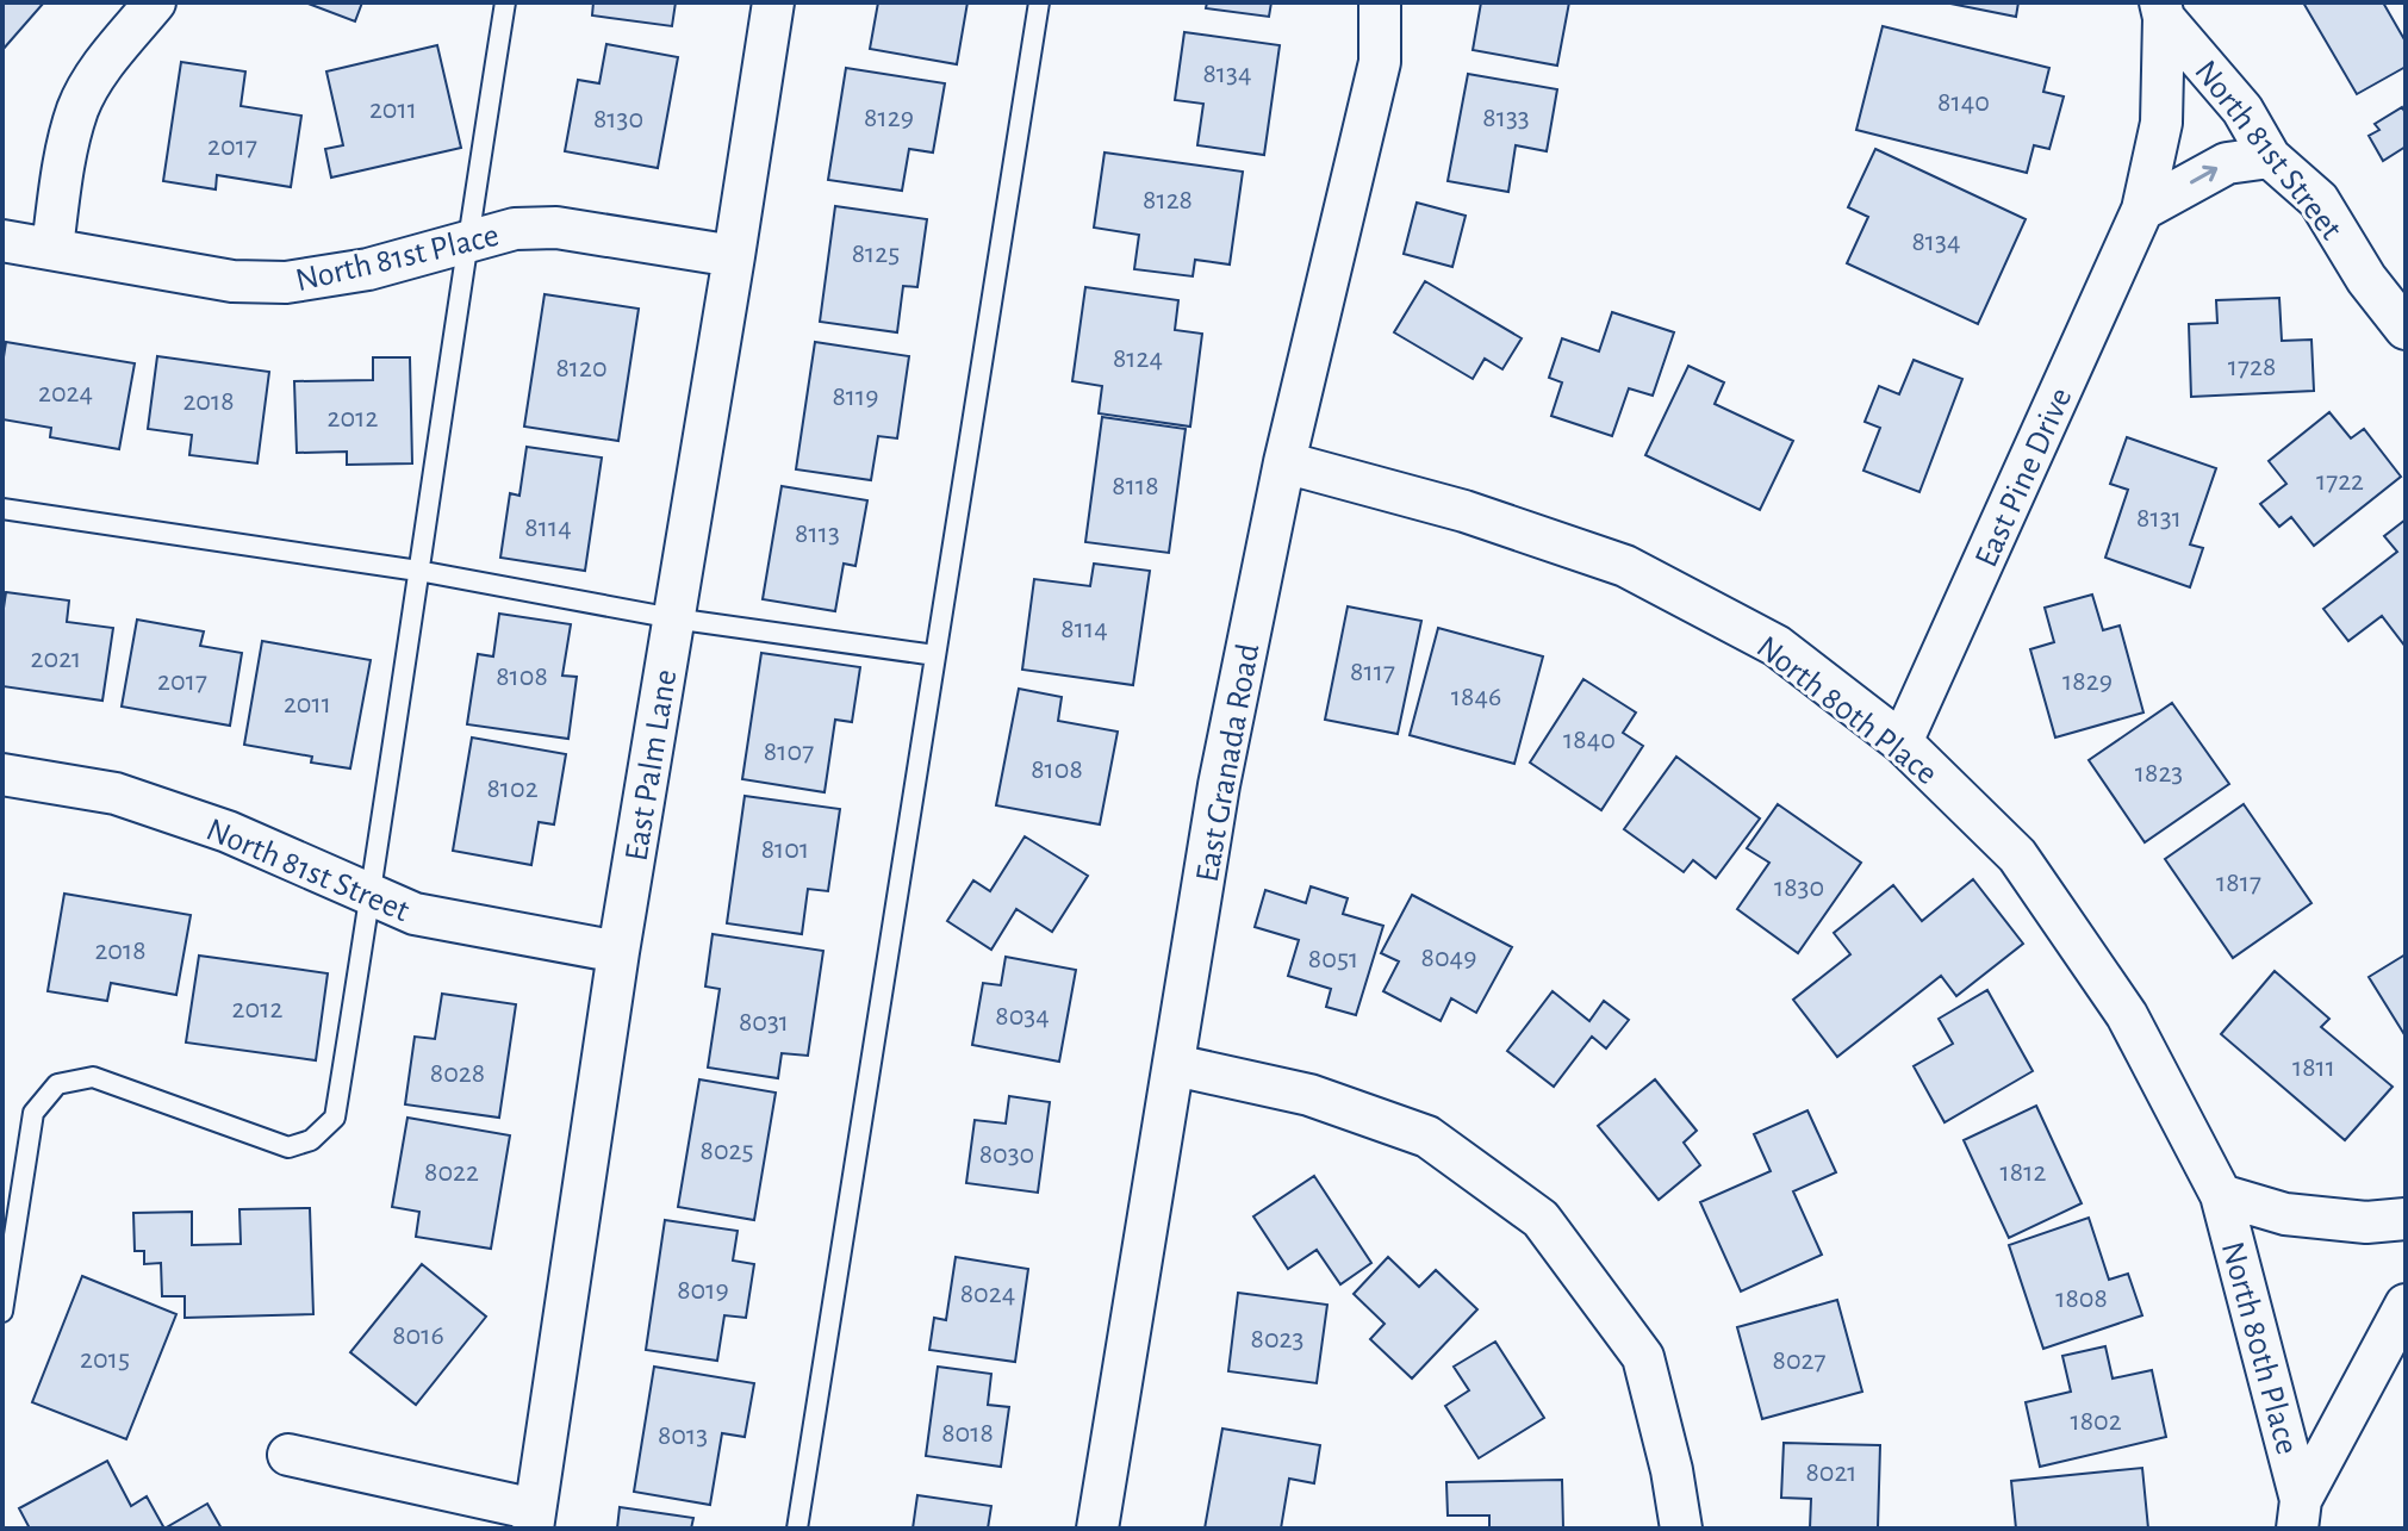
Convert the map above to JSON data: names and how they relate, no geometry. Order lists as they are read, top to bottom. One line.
{"streets":{"street":["North 81st Street","North 81st Place","East Pine Drive","North 80th Place","East Granada Road","East Palm Lane"]},"crossings":[["North 81st Street","East Pine Drive"],["North 81st Street","East Palm Lane"],["North 81st Place","East Palm Lane"],["East Pine Drive","North 80th Place"],["North 80th Place","East Granada Road"]],"house_numbers":["8134","8140","2011","8129","8133","8130","2017","8128","8134","8125","8124","1728","8120","2024","8119","2018","2012","1722","8118","8131","8114","8113","8114","2021","8117","8108","2017","1829","1846","2011","1840","8107","8108","1823","8102","8101","1817","1830","2018","8049","8051","2012","8034","8031","1811","8028","8025","8030","8022","1812","8019","8024","1808","8016","8023","2015","8027","1802","8018","8013","8021"]}
